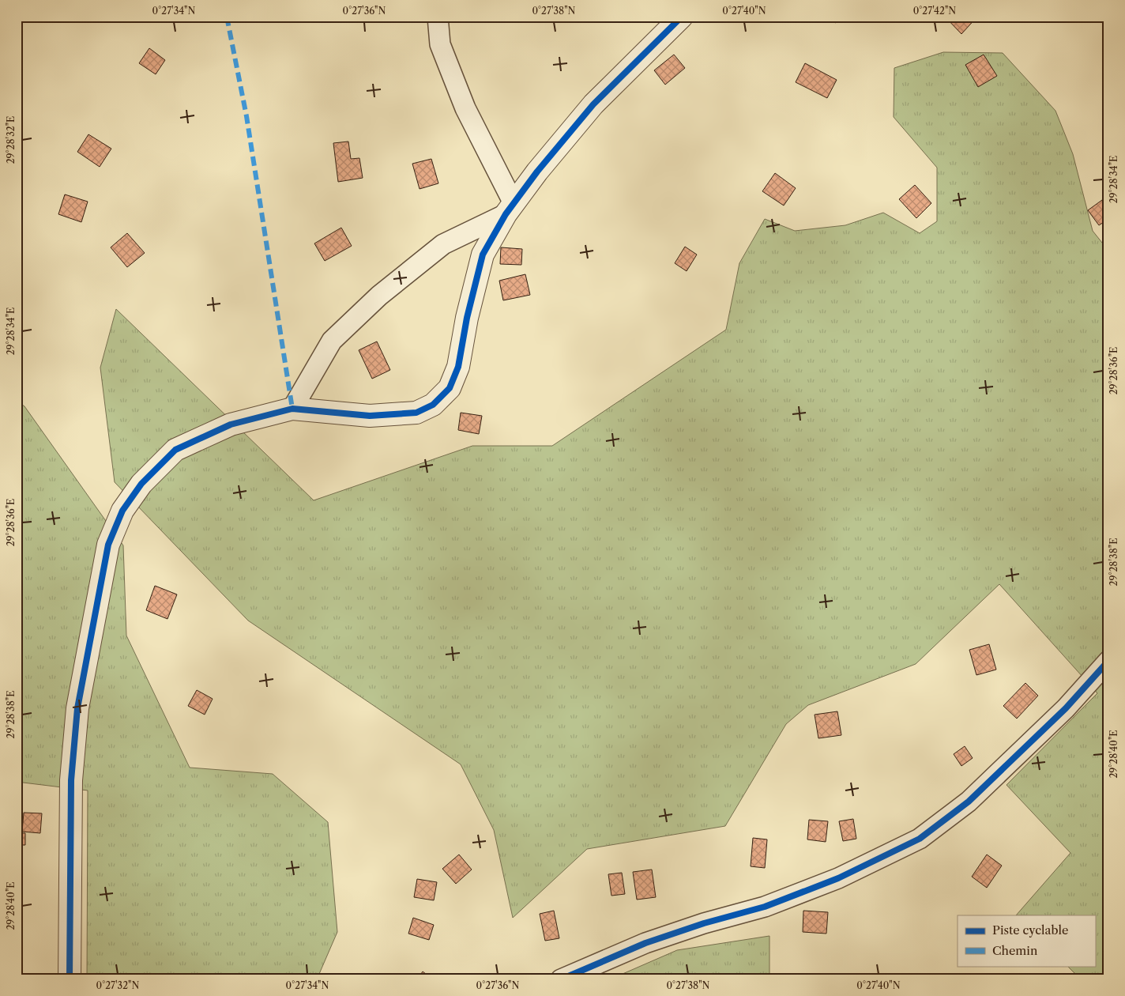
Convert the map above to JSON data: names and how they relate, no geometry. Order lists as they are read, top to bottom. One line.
{"legend":["Piste cyclable","Chemin"],"coordinates":["0°27'34\"N","0°27'36\"N","0°27'38\"N","0°27'40\"N","0°27'42\"N","29°28'32\"E","29°28'34\"E","29°28'36\"E","29°28'38\"E","29°28'40\"E","0°27'32\"N"]}
